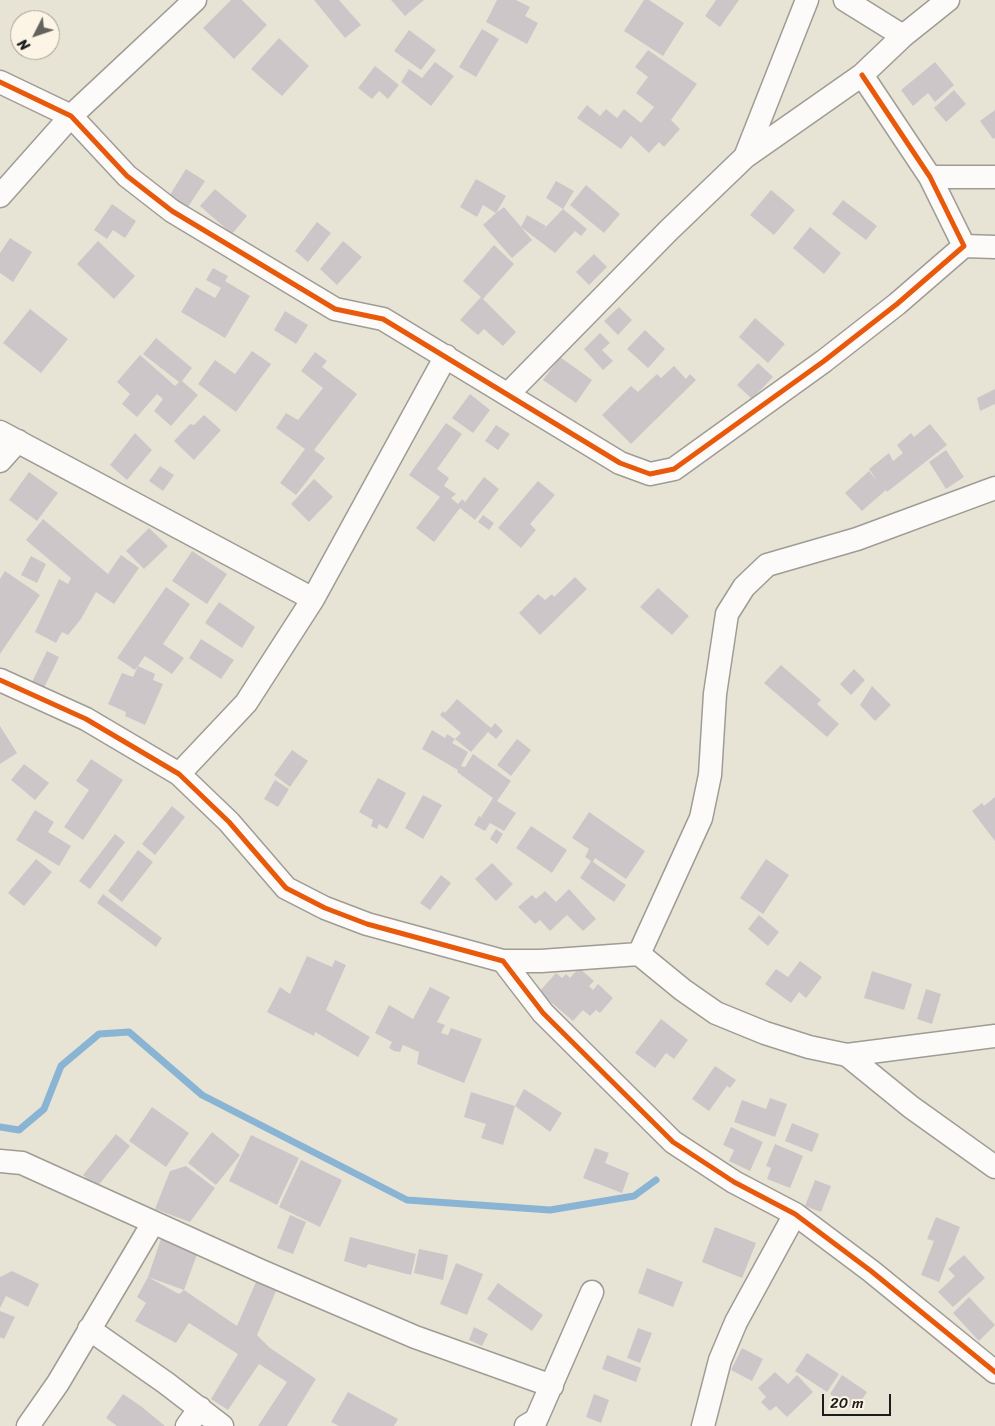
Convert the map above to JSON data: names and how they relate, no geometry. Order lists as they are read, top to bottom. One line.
{"scale_bar":"20 m","north":"bottom left"}
